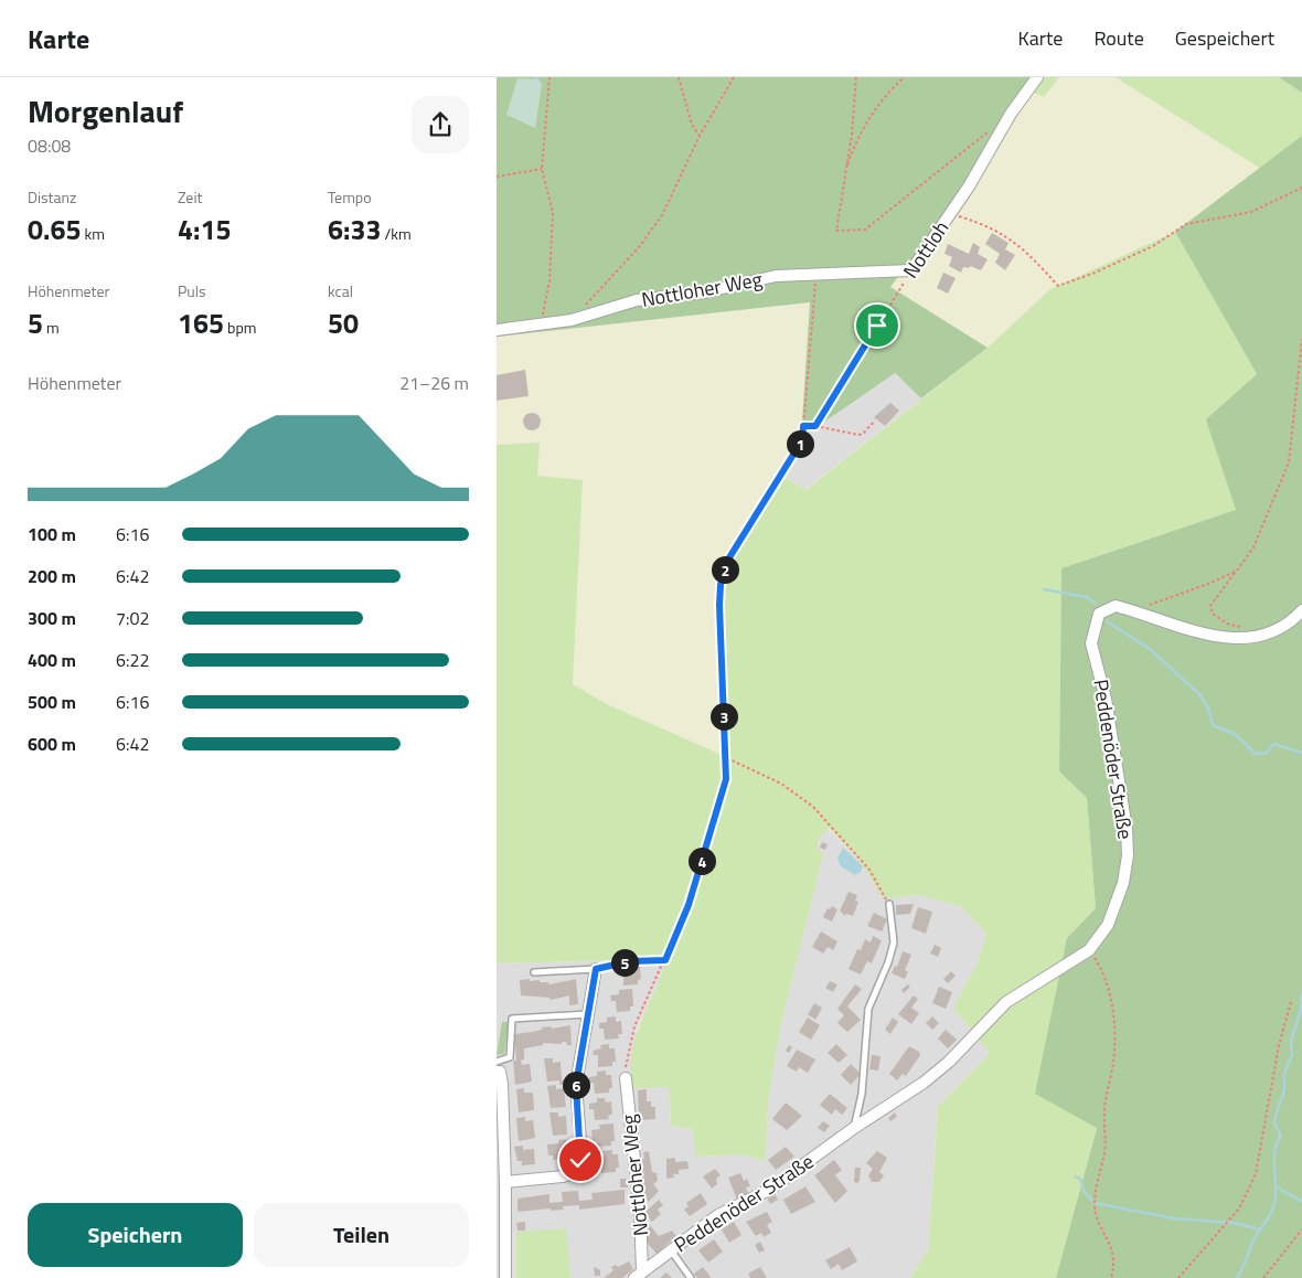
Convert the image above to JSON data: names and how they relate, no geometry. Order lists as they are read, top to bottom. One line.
{"streets":{"street":["Nottloh","Nottloher Weg","Peddenöder Straße"]},"crossings":[["Nottloh","Nottloher Weg"],["Nottloher Weg","Peddenöder Straße"]],"page":{"header":"Karte","nav":["Karte","Route","Gespeichert"],"heading":["Morgenlauf","08:08"],"stats":[["Distanz","0.65 km"],["Zeit","4:15"],["Tempo","6:33 /km"],["Höhenmeter","5 m"],["Puls","165 bpm"],["kcal","50"]],"chart":["Höhenmeter","21–26 m"],"pins":["1","2","3","4","5","6"],"list":[{"name":"100 m","note":"6:16"},{"name":"200 m","note":"6:42"},{"name":"300 m","note":"7:02"},{"name":"400 m","note":"6:22"},{"name":"500 m","note":"6:16"},{"name":"600 m","note":"6:42"}],"buttons":["Speichern","Teilen"]}}
